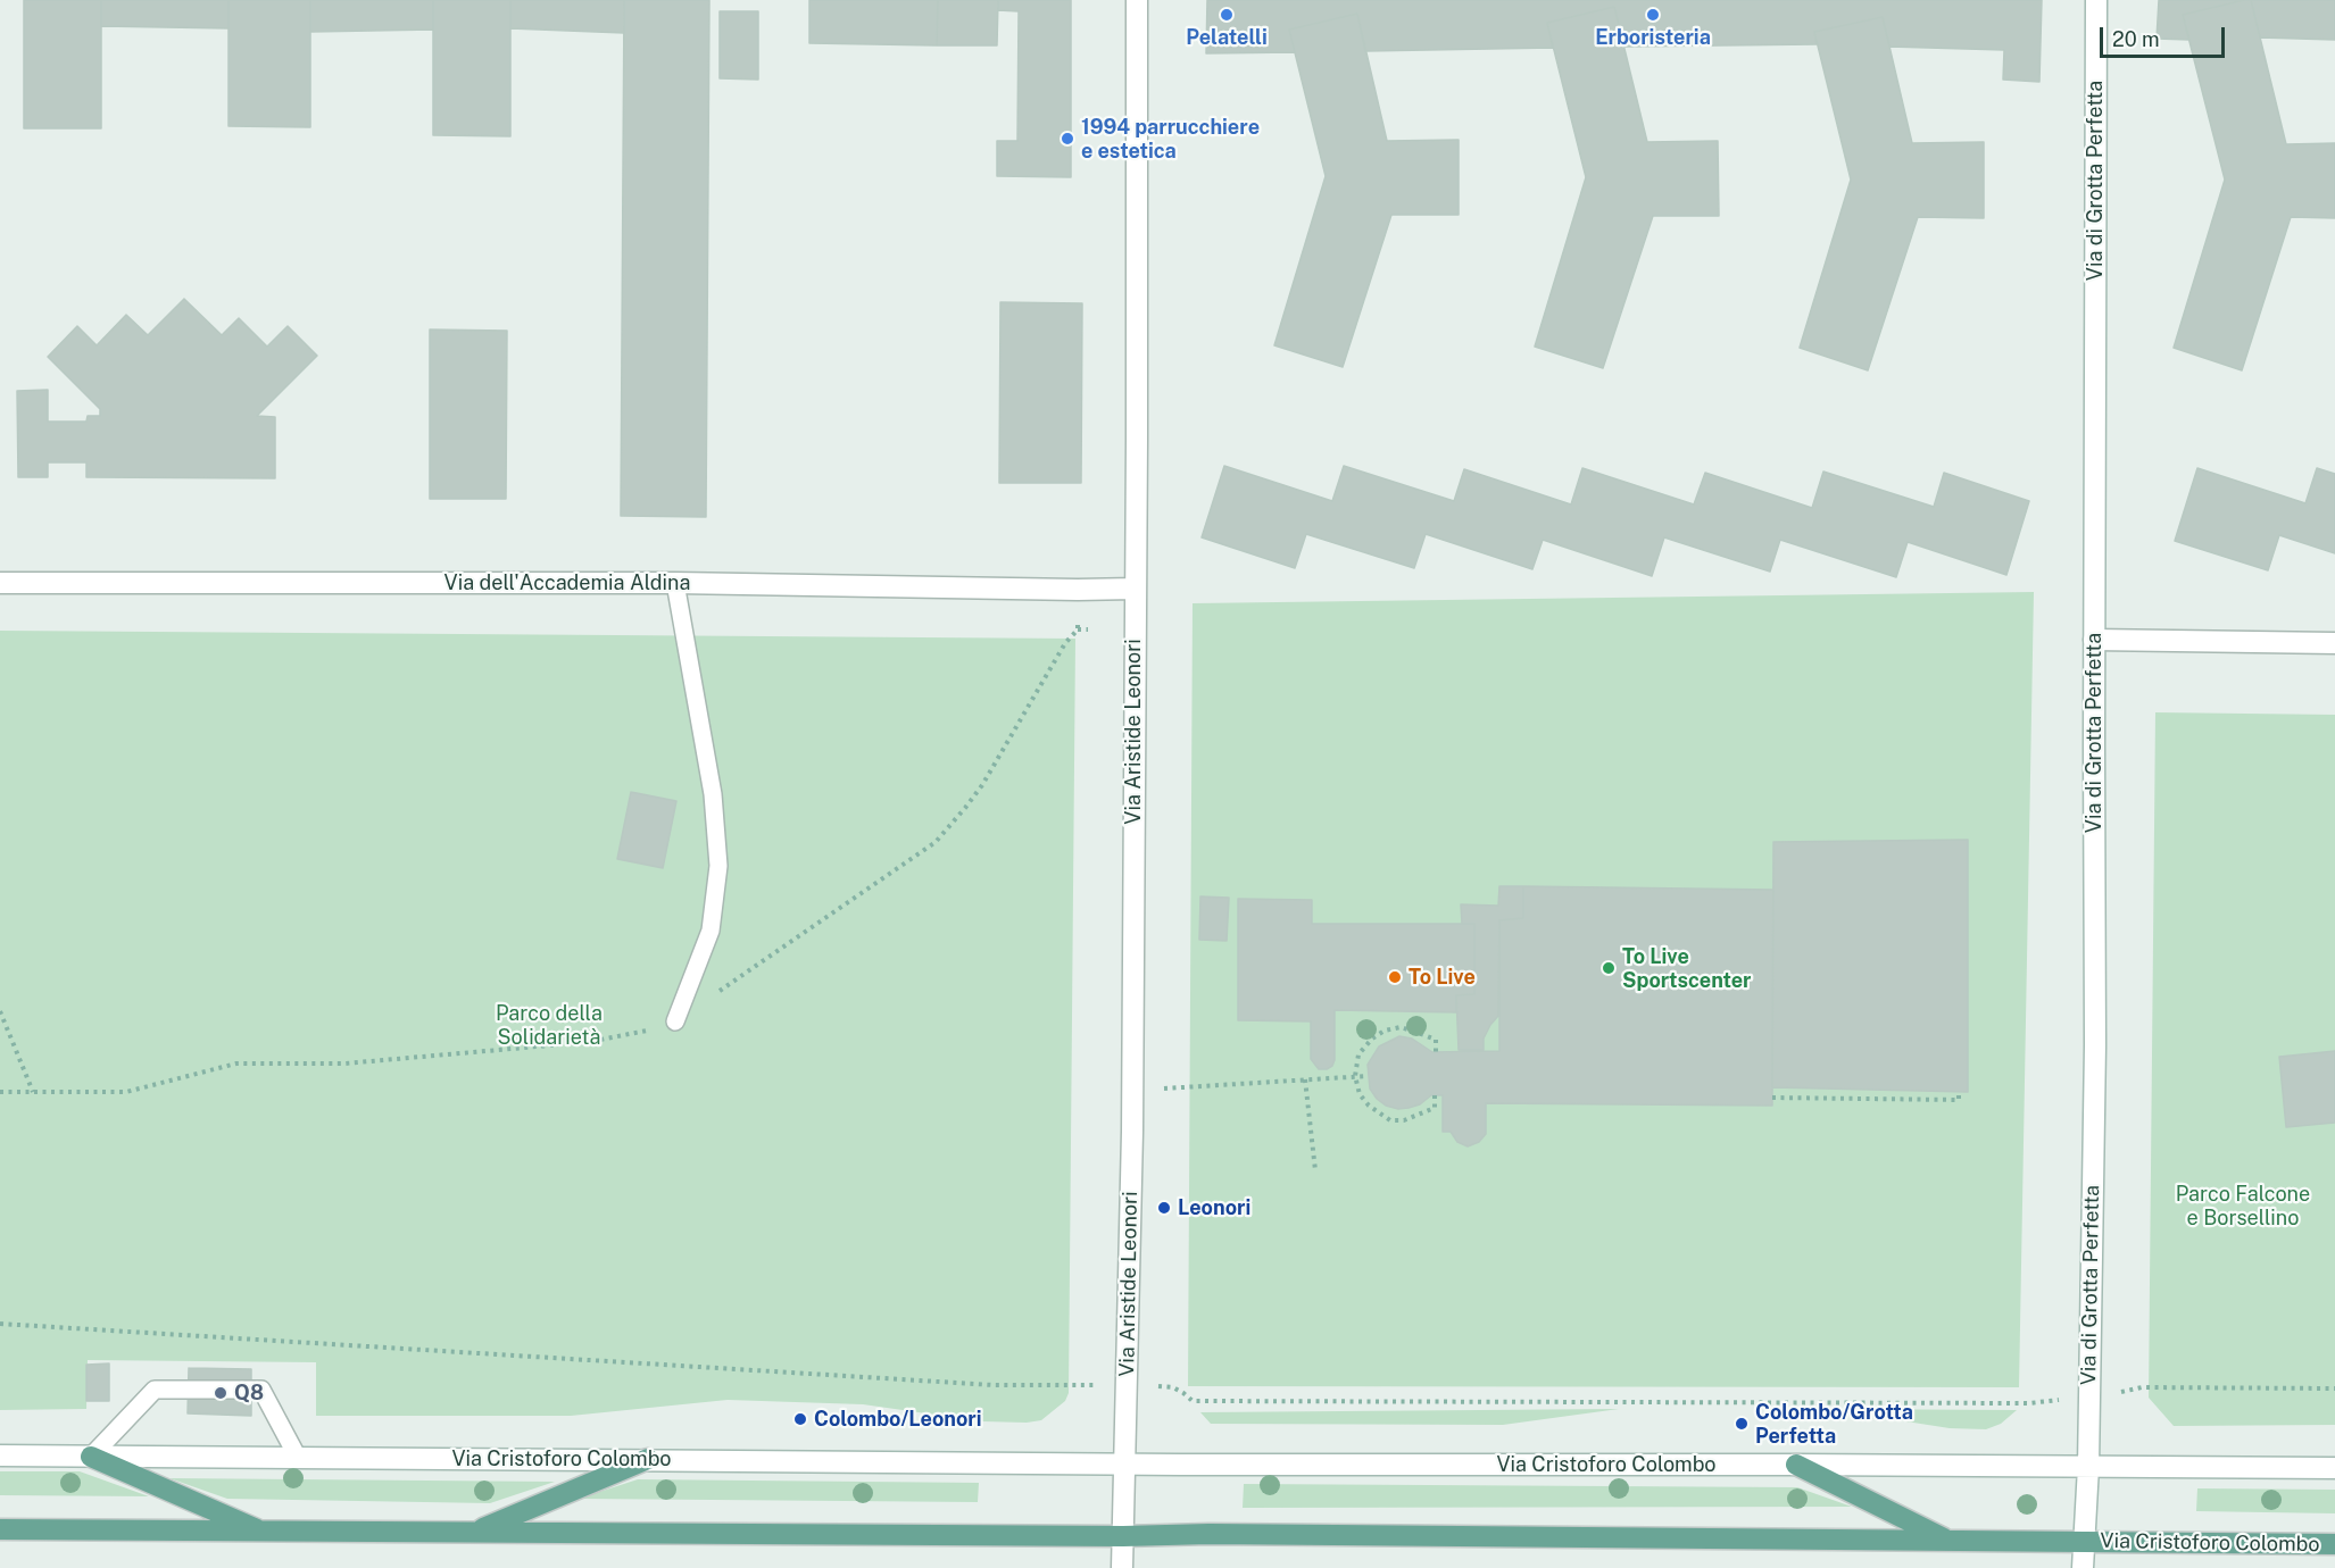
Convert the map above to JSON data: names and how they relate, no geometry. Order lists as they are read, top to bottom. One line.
{"streets":{"main road":["Via Cristoforo Colombo"],"street":["Via di Grotta Perfetta","Via dell'Accademia Aldina","Via Aristide Leonori"]},"crossings":[["Via di Grotta Perfetta","Via Cristoforo Colombo"],["Via dell'Accademia Aldina","Via Aristide Leonori"],["Via Aristide Leonori","Via Cristoforo Colombo"]],"parks":["Parco della Solidarietà","Parco Falcone e Borsellino"],"places":["Pelatelli","Erboristeria","1994 parrucchiere e estetica","To Live Sportscenter","To Live","Leonori","Q8","Colombo/Leonori","Colombo/Grotta Perfetta"],"scale_bar":"20 m"}
